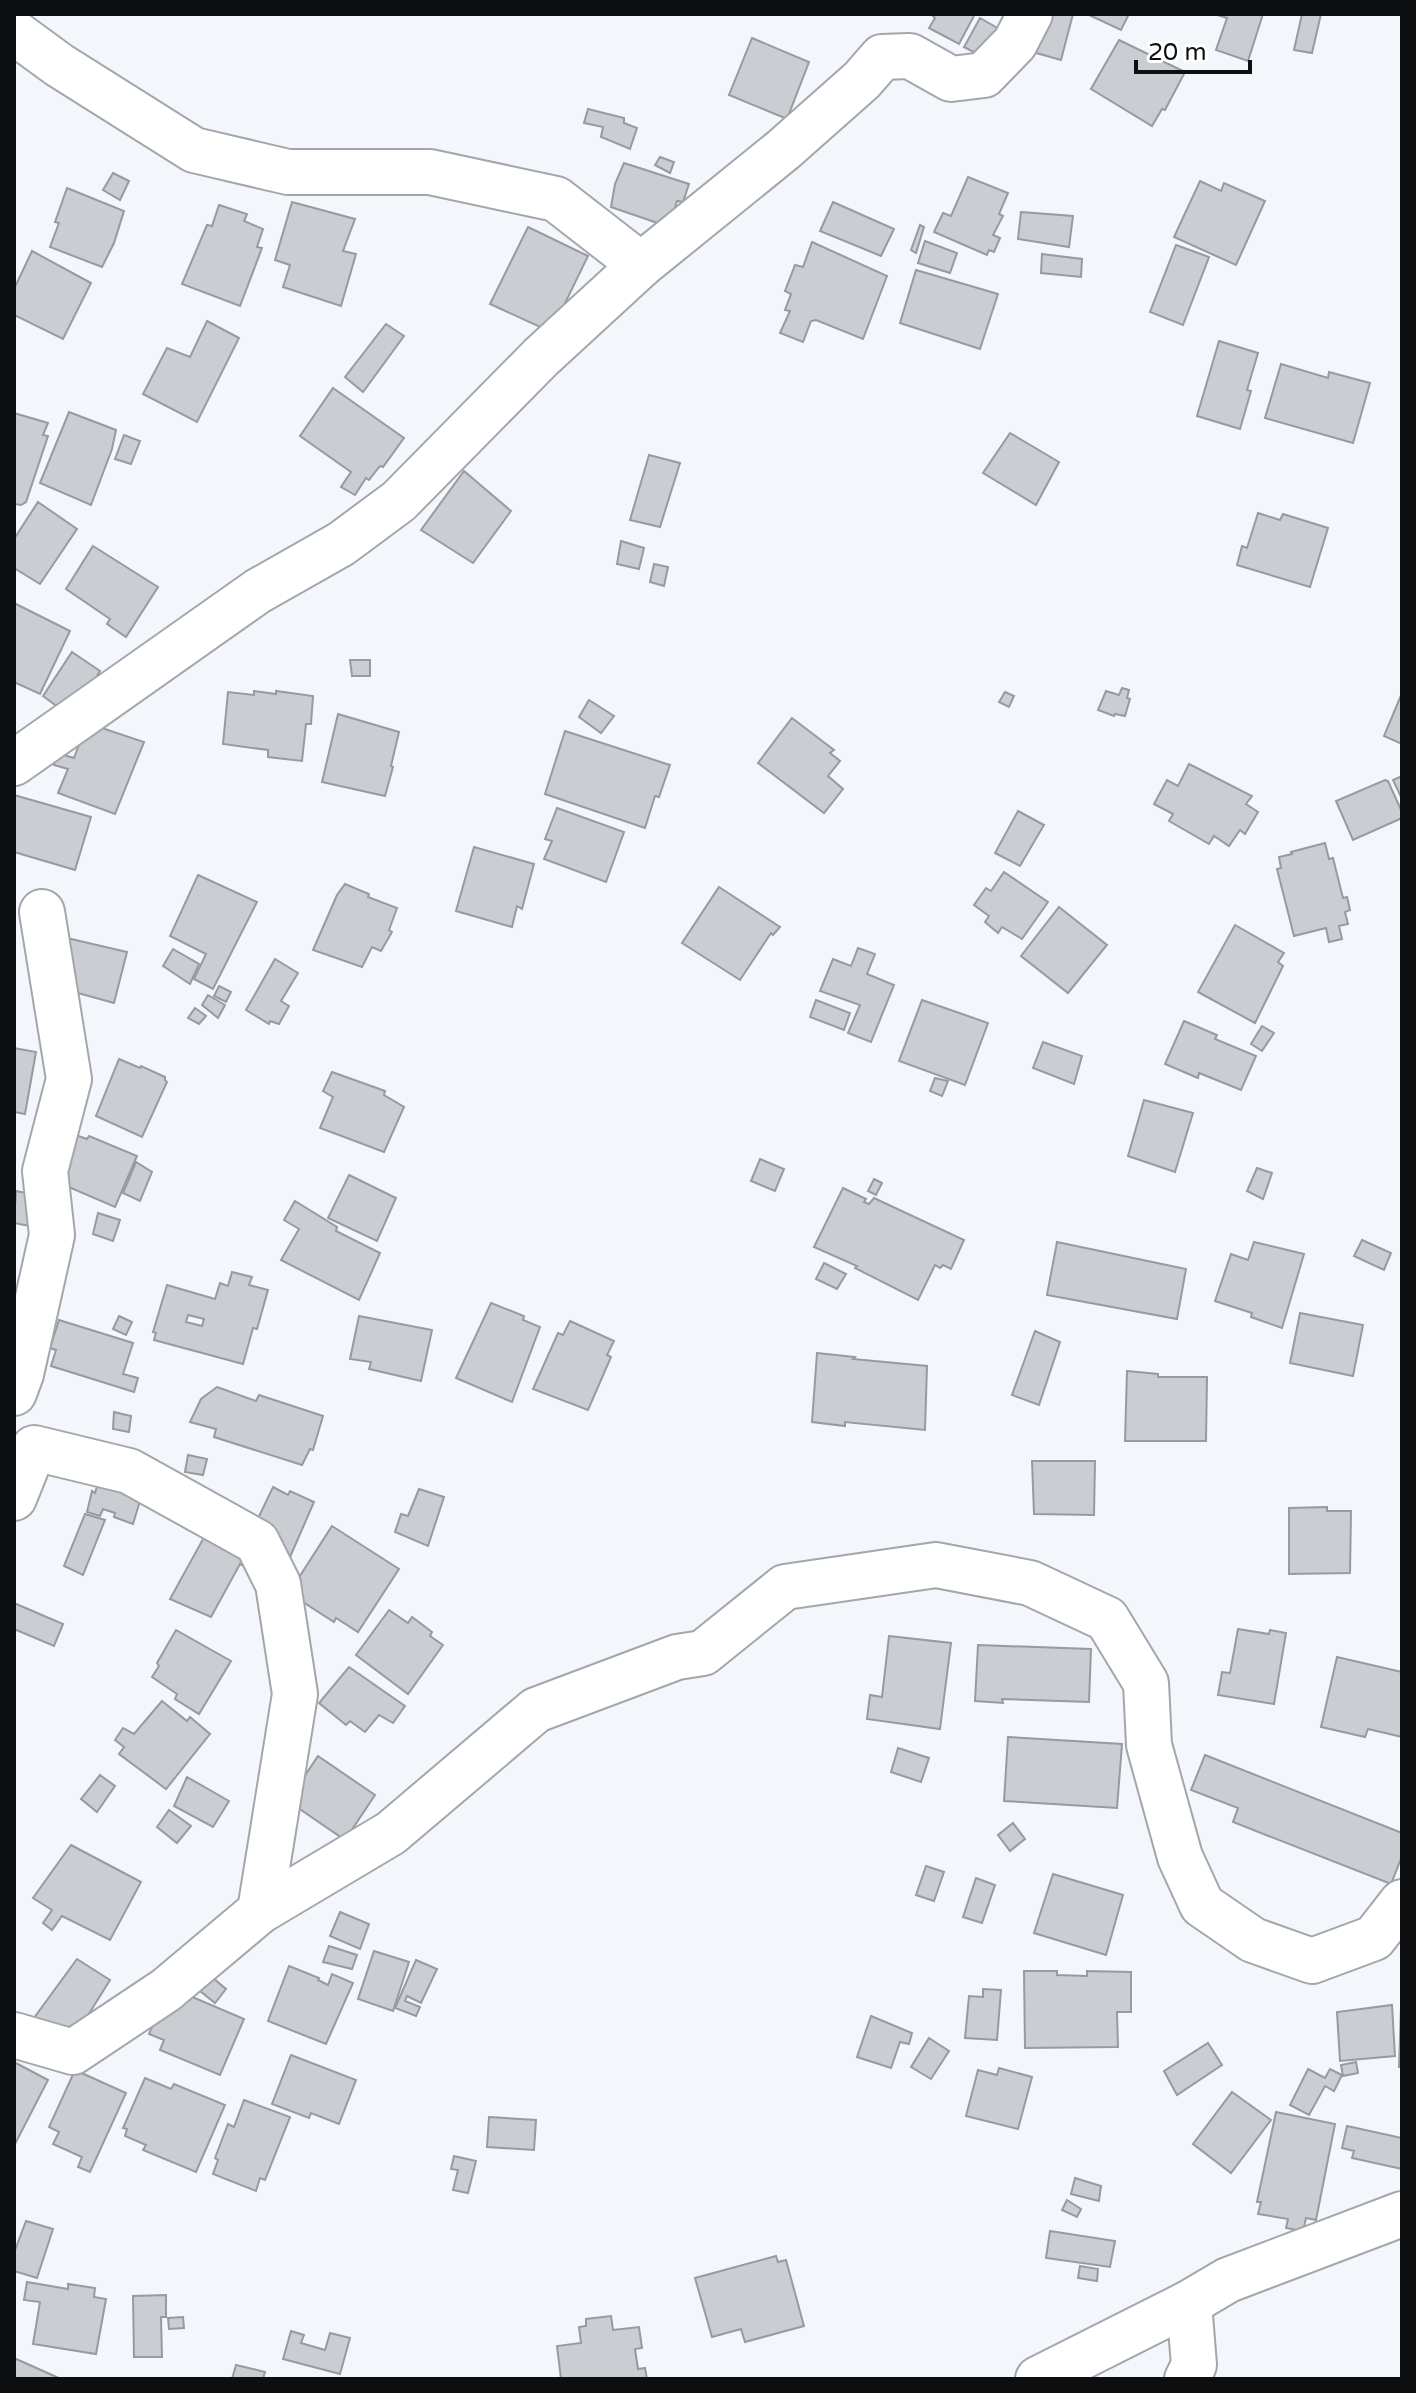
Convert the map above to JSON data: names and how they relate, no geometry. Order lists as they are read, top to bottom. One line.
{"scale_bar":"20 m"}
